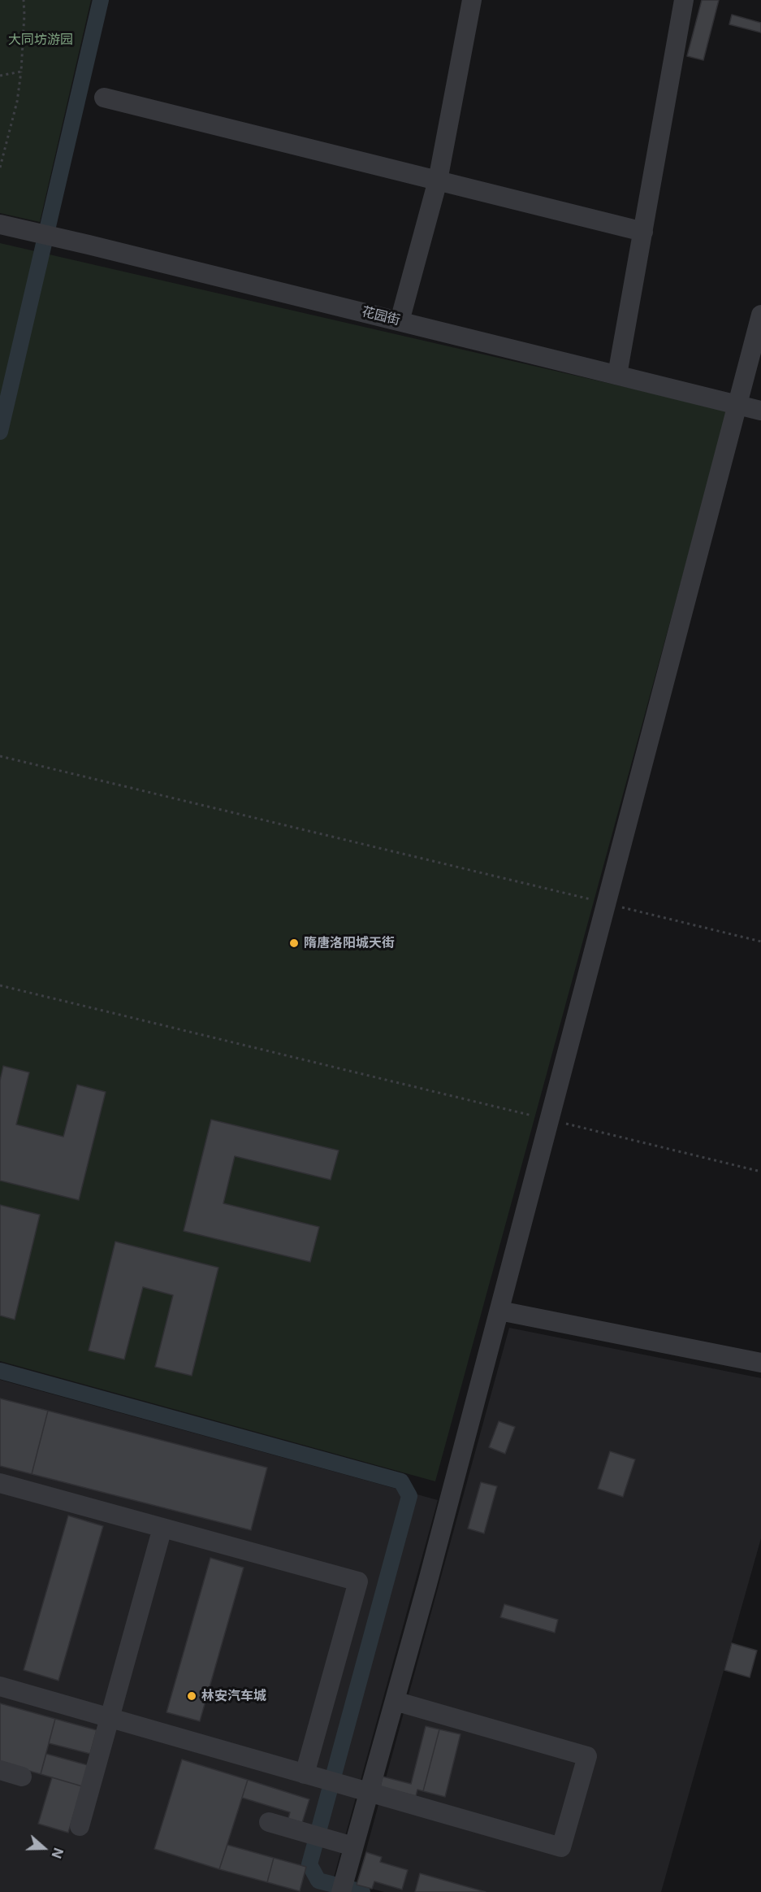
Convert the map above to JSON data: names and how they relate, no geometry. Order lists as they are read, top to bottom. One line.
{"streets":{"street":["花园街"]},"parks":["大同坊游园"],"places":["隋唐洛阳城天街","林安汽车城"],"north":"right"}
